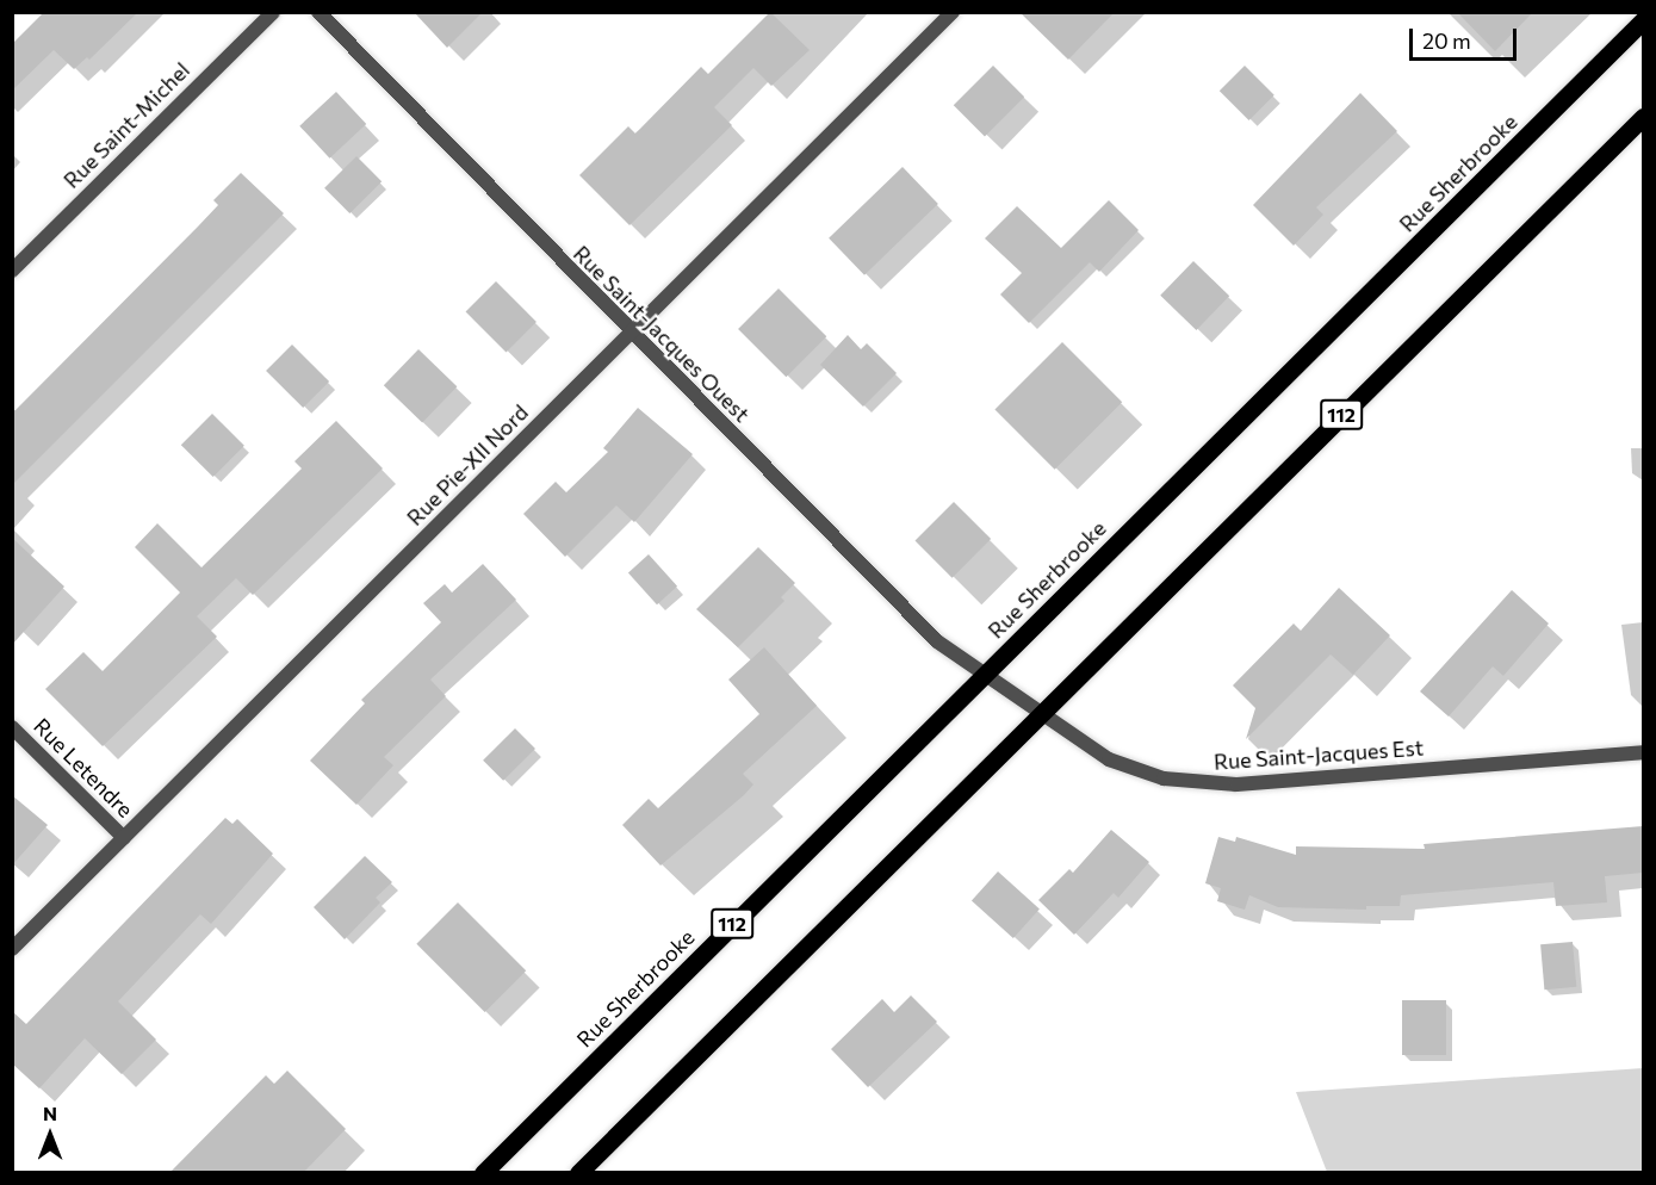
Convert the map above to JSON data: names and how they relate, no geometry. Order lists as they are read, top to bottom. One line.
{"streets":{"main road":["Rue Sherbrooke","112"],"street":["Rue Saint-Michel","Rue Saint-Jacques Ouest","Rue Pie-XII Nord","Rue Saint-Jacques Est","Rue Letendre"]},"crossings":[["Rue Sherbrooke","Rue Saint-Jacques Ouest"],["Rue Sherbrooke","Rue Saint-Jacques Est"],["Rue Saint-Jacques Ouest","Rue Pie-XII Nord"],["Rue Saint-Jacques Ouest","Rue Saint-Jacques Est"],["112","Rue Saint-Jacques Est"],["Rue Pie-XII Nord","Rue Letendre"]],"scale_bar":"20 m","north":"top"}
